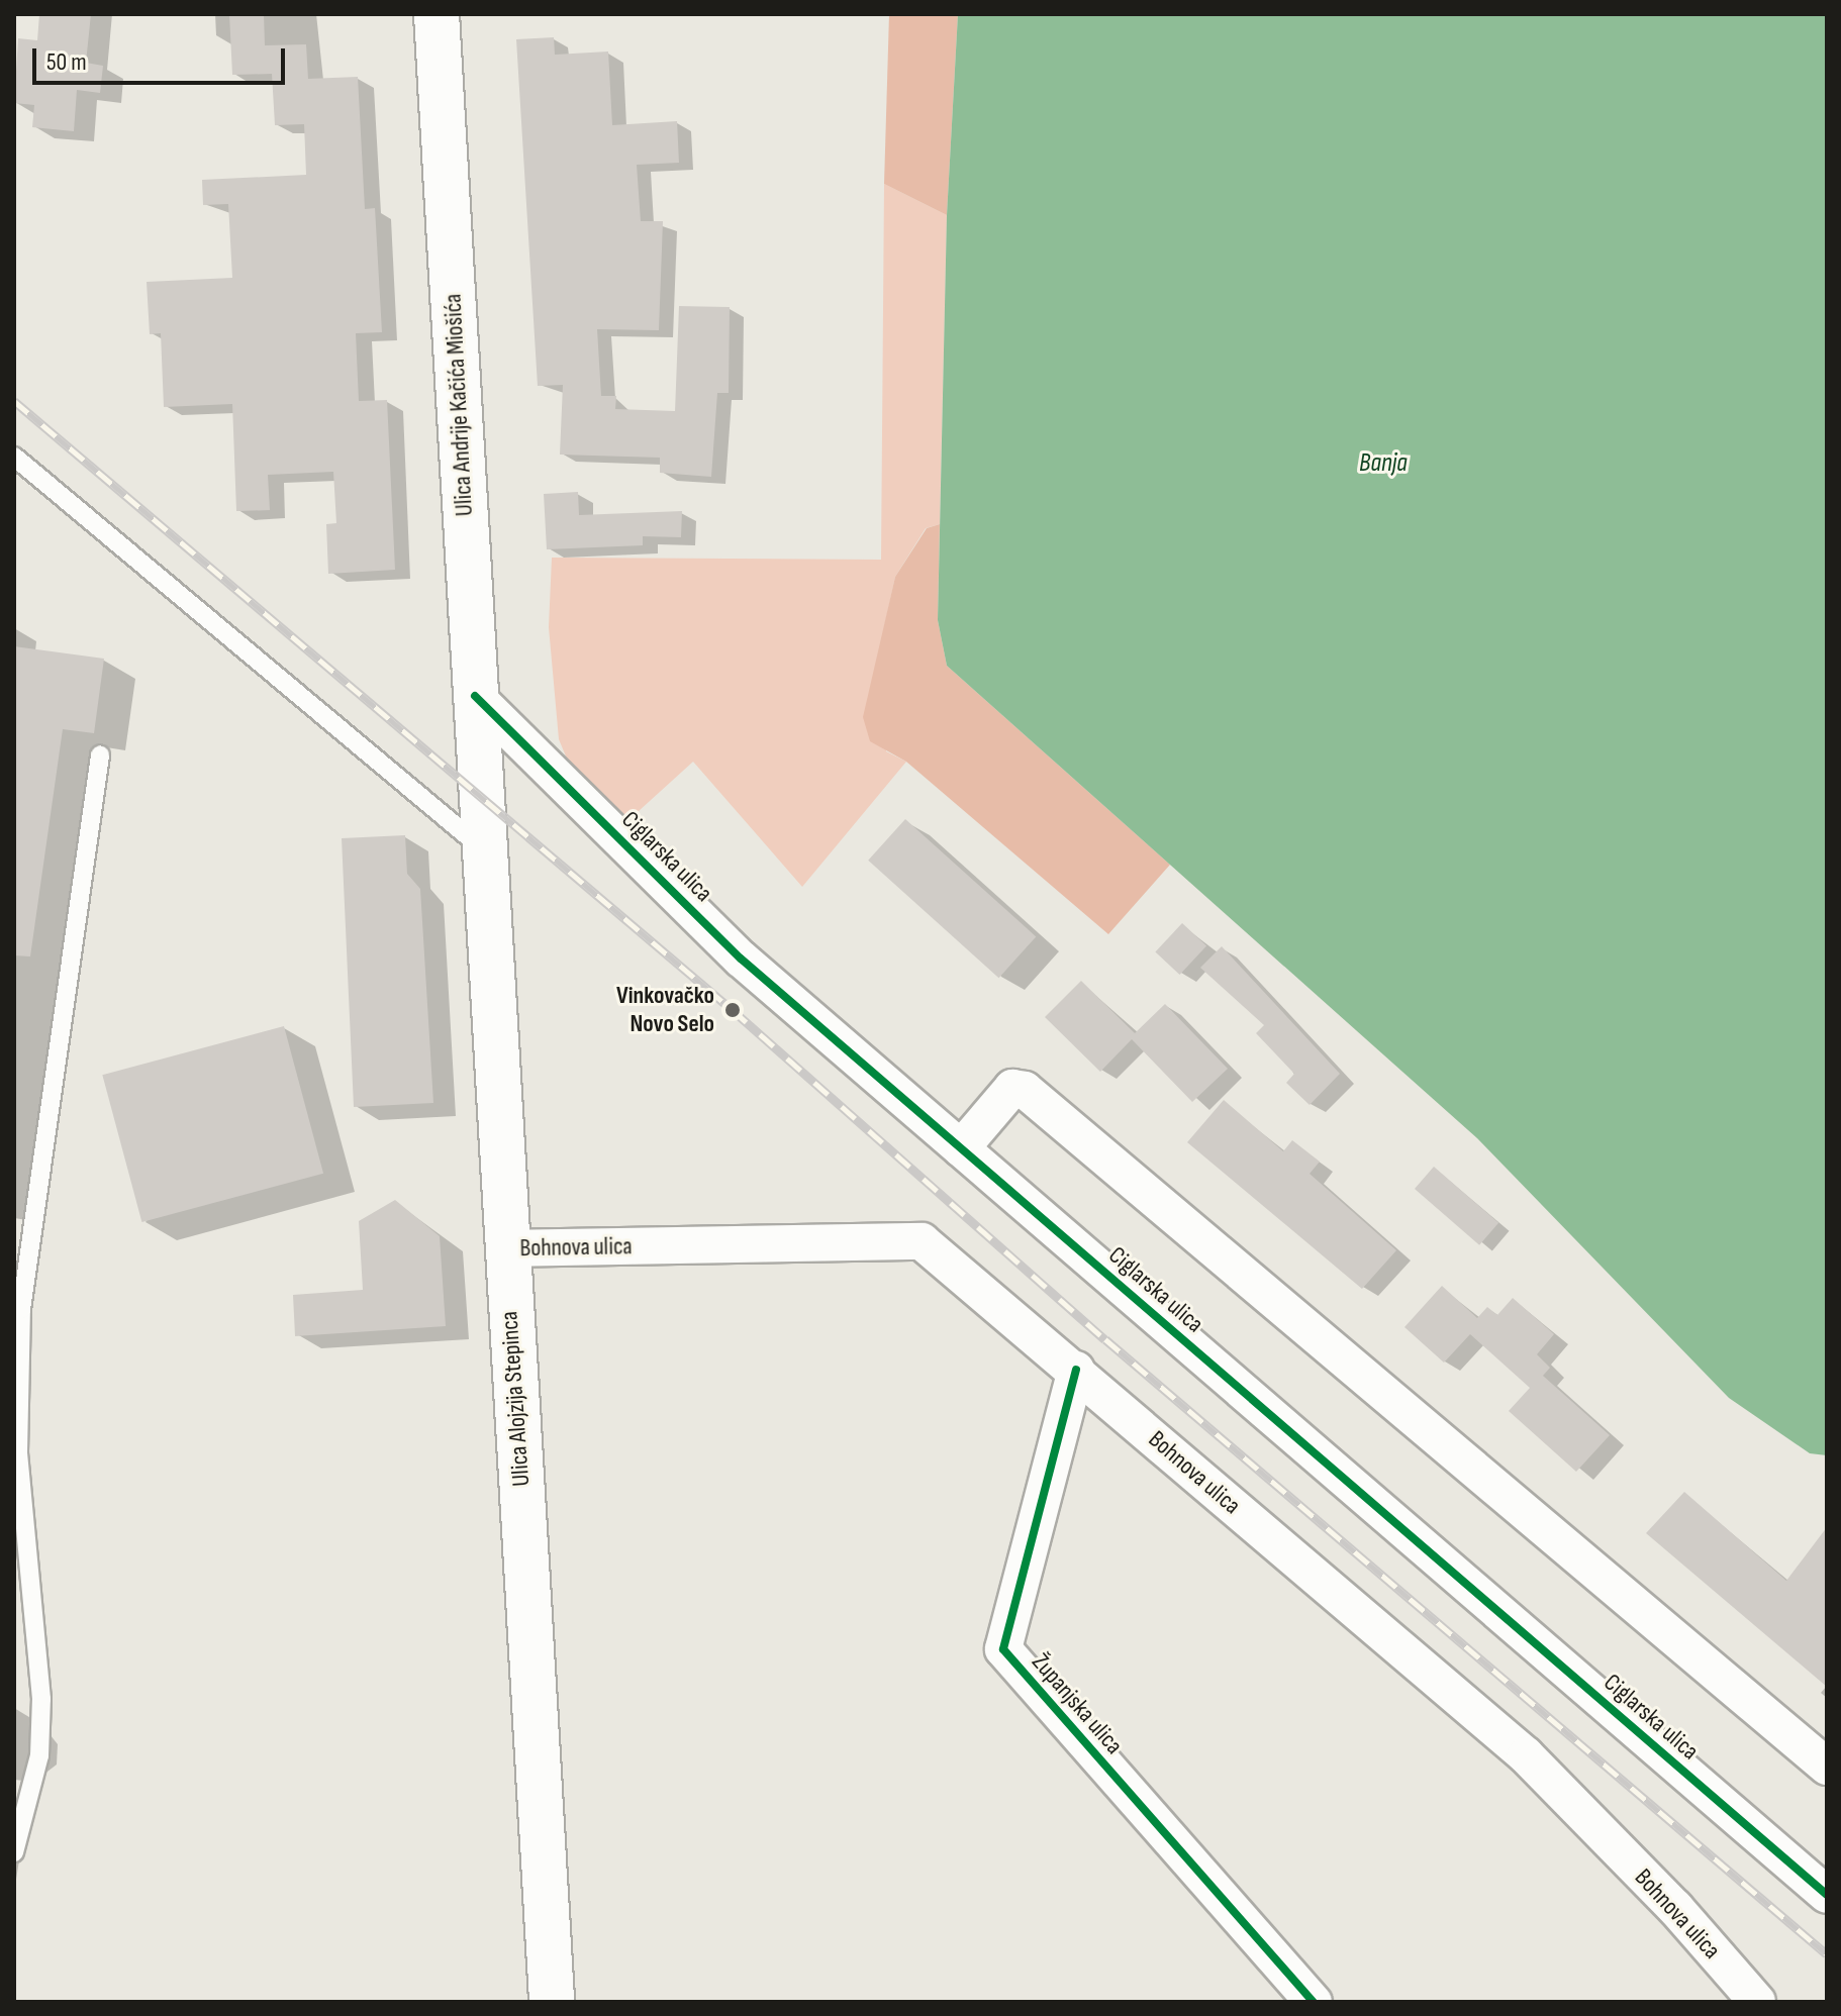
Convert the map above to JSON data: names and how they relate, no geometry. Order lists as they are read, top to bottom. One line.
{"streets":{"main road":["Ulica Andrije Kačića Miošića","Ulica Alojzija Stepinca"],"street":["Ciglarska ulica","Bohnova ulica","Županjska ulica"]},"crossings":[["Ulica Andrije Kačića Miošića","Ciglarska ulica"],["Ulica Andrije Kačića Miošića","Ulica Alojzija Stepinca"],["Bohnova ulica","Ulica Alojzija Stepinca"],["Bohnova ulica","Županjska ulica"]],"water":["Banja"],"places":["Vinkovačko Novo Selo"],"scale_bar":"50 m"}
